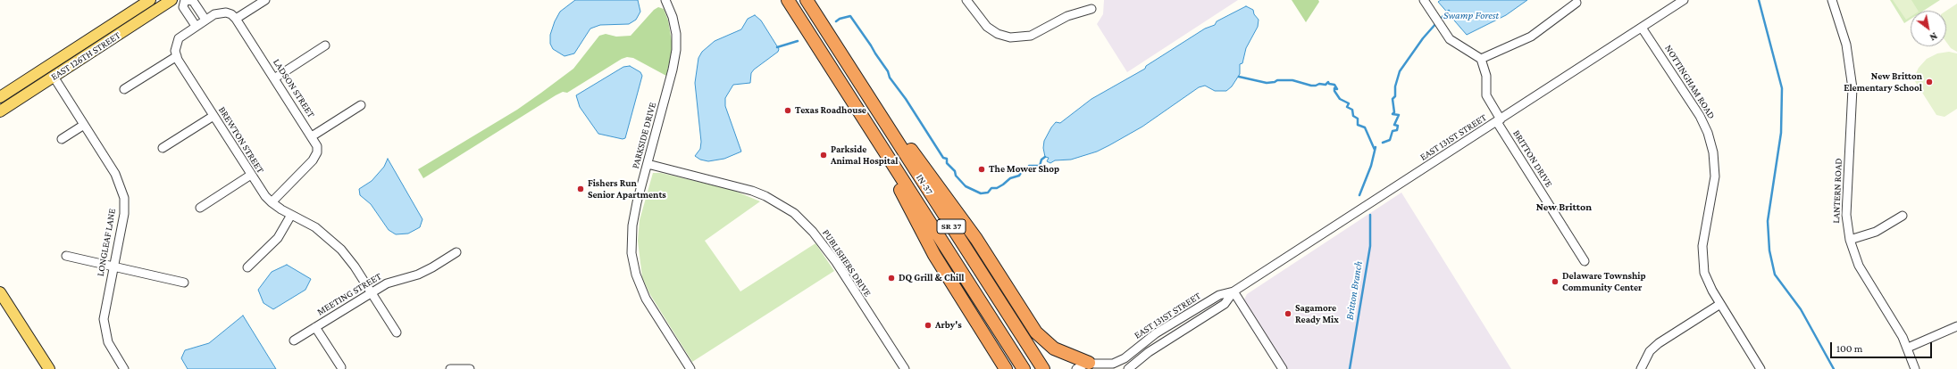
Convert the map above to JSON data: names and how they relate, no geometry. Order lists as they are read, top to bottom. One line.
{"streets":{"highway":["IN-37","SR 37"],"main road":["EAST 126TH STREET"],"street":["NOTTINGHAM ROAD","LADSON STREET","PARKSIDE DRIVE","EAST 131ST STREET","BREWTON STREET","BRITTON DRIVE","LANTERN ROAD","LONGLEAF LANE","PUBLISHERS DRIVE","MEETING STREET"]},"crossings":[["EAST 126TH STREET","LONGLEAF LANE"],["NOTTINGHAM ROAD","EAST 131ST STREET"],["LADSON STREET","BREWTON STREET"],["PARKSIDE DRIVE","PUBLISHERS DRIVE"],["EAST 131ST STREET","BRITTON DRIVE"],["BREWTON STREET","MEETING STREET"]],"districts":["New Britton"],"water":["Swamp Forest","Britton Branch"],"places":["New Britton Elementary School","Texas Roadhouse","Parkside Animal Hospital","The Mower Shop","Fishers Run Senior Apartments","DQ Grill & Chill","Delaware Township Community Center","Sagamore Ready Mix","Arby's"],"scale_bar":"100 m","north":"bottom right"}
